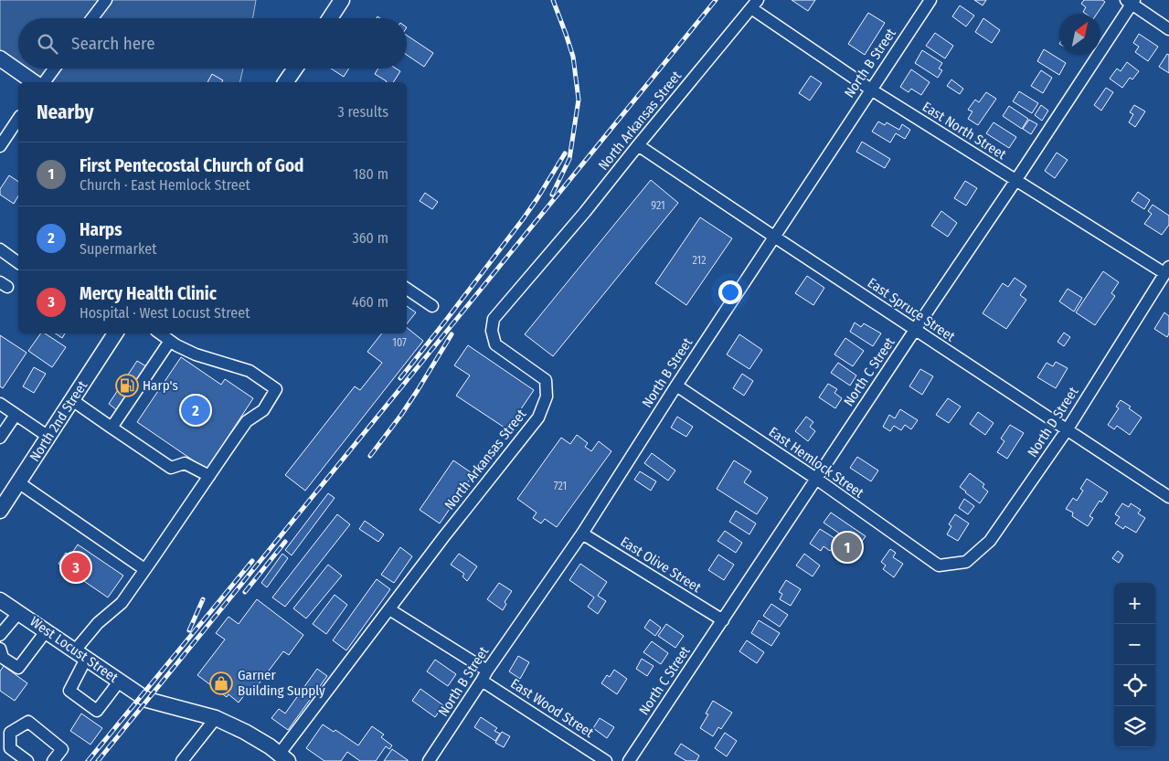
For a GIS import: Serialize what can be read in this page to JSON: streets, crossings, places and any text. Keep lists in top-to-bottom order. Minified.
{"streets":{"main road":["North 2nd Street","West Locust Street"],"street":["North B Street","North Arkansas Street","East North Street","East Spruce Street","North C Street","North D Street","East Hemlock Street","East Olive Street","East Wood Street"]},"crossings":[["North B Street","East North Street"],["North B Street","East Spruce Street"],["North B Street","East Hemlock Street"],["North B Street","East Olive Street"],["North B Street","East Wood Street"],["North Arkansas Street","East North Street"],["North Arkansas Street","East Spruce Street"],["North Arkansas Street","West Locust Street"],["North Arkansas Street","East Wood Street"],["East North Street","North C Street"],["East North Street","North D Street"],["East Spruce Street","North C Street"],["East Spruce Street","North D Street"],["North C Street","East Hemlock Street"],["North C Street","East Olive Street"],["North D Street","East Hemlock Street"]],"places":{"fuel station":["Harp's"],"shop":["Garner Building Supply"]},"house_numbers":["921","212","107","721"],"north":"top right","page":{"search":"Search here","heading":["Nearby","3 results"],"list":[{"mark":"1","name":"First Pentecostal Church of God","note":"Church · East Hemlock Street","value":"180 m"},{"mark":"2","name":"Harps","note":"Supermarket","value":"360 m"},{"mark":"3","name":"Mercy Health Clinic","note":"Hospital · West Locust Street","value":"460 m"}],"pins":["2","1","3"],"map_buttons":["+","−"]}}
